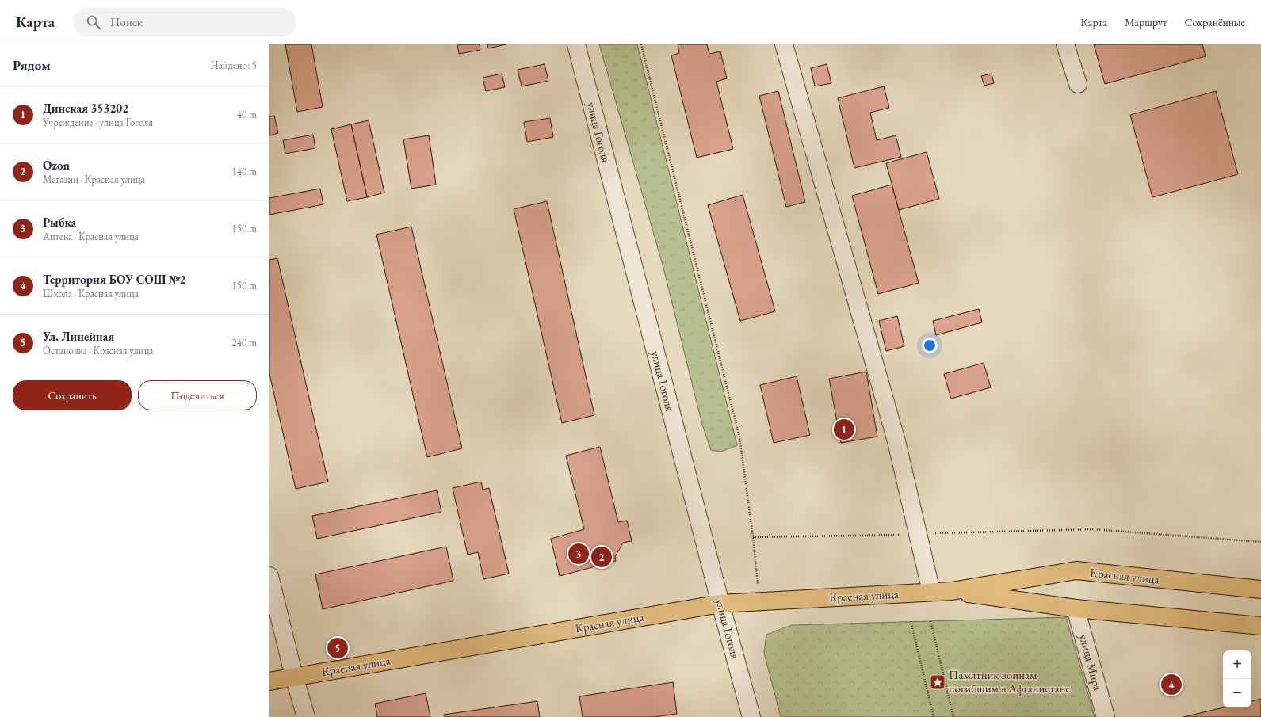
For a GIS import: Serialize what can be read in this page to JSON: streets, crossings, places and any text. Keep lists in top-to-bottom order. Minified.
{"streets":{"main road":["Красная улица"],"street":["улица Гоголя","улица Мира"]},"crossings":[["улица Гоголя","Красная улица"],["Красная улица","улица Мира"]],"places":{"place":["Памятник воинам погибшим в Афганистане"]},"page":{"header":"Карта","search":"Поиск","nav":["Карта","Маршрут","Сохранённые"],"heading":["Рядом","Найдено: 5"],"list":[{"mark":"1","name":"Динская 353202","note":"Учреждение · улица Гоголя","value":"40 m"},{"mark":"2","name":"Ozon","note":"Магазин · Красная улица","value":"140 m"},{"mark":"3","name":"Рыбка","note":"Аптека · Красная улица","value":"150 m"},{"mark":"4","name":"Территория БОУ СОШ №2","note":"Школа · Красная улица","value":"150 m"},{"mark":"5","name":"Ул. Линейная","note":"Остановка · Красная улица","value":"240 m"}],"buttons":["Сохранить","Поделиться"],"pins":["1","3","2","5","4"],"map_buttons":["+","−"]}}
